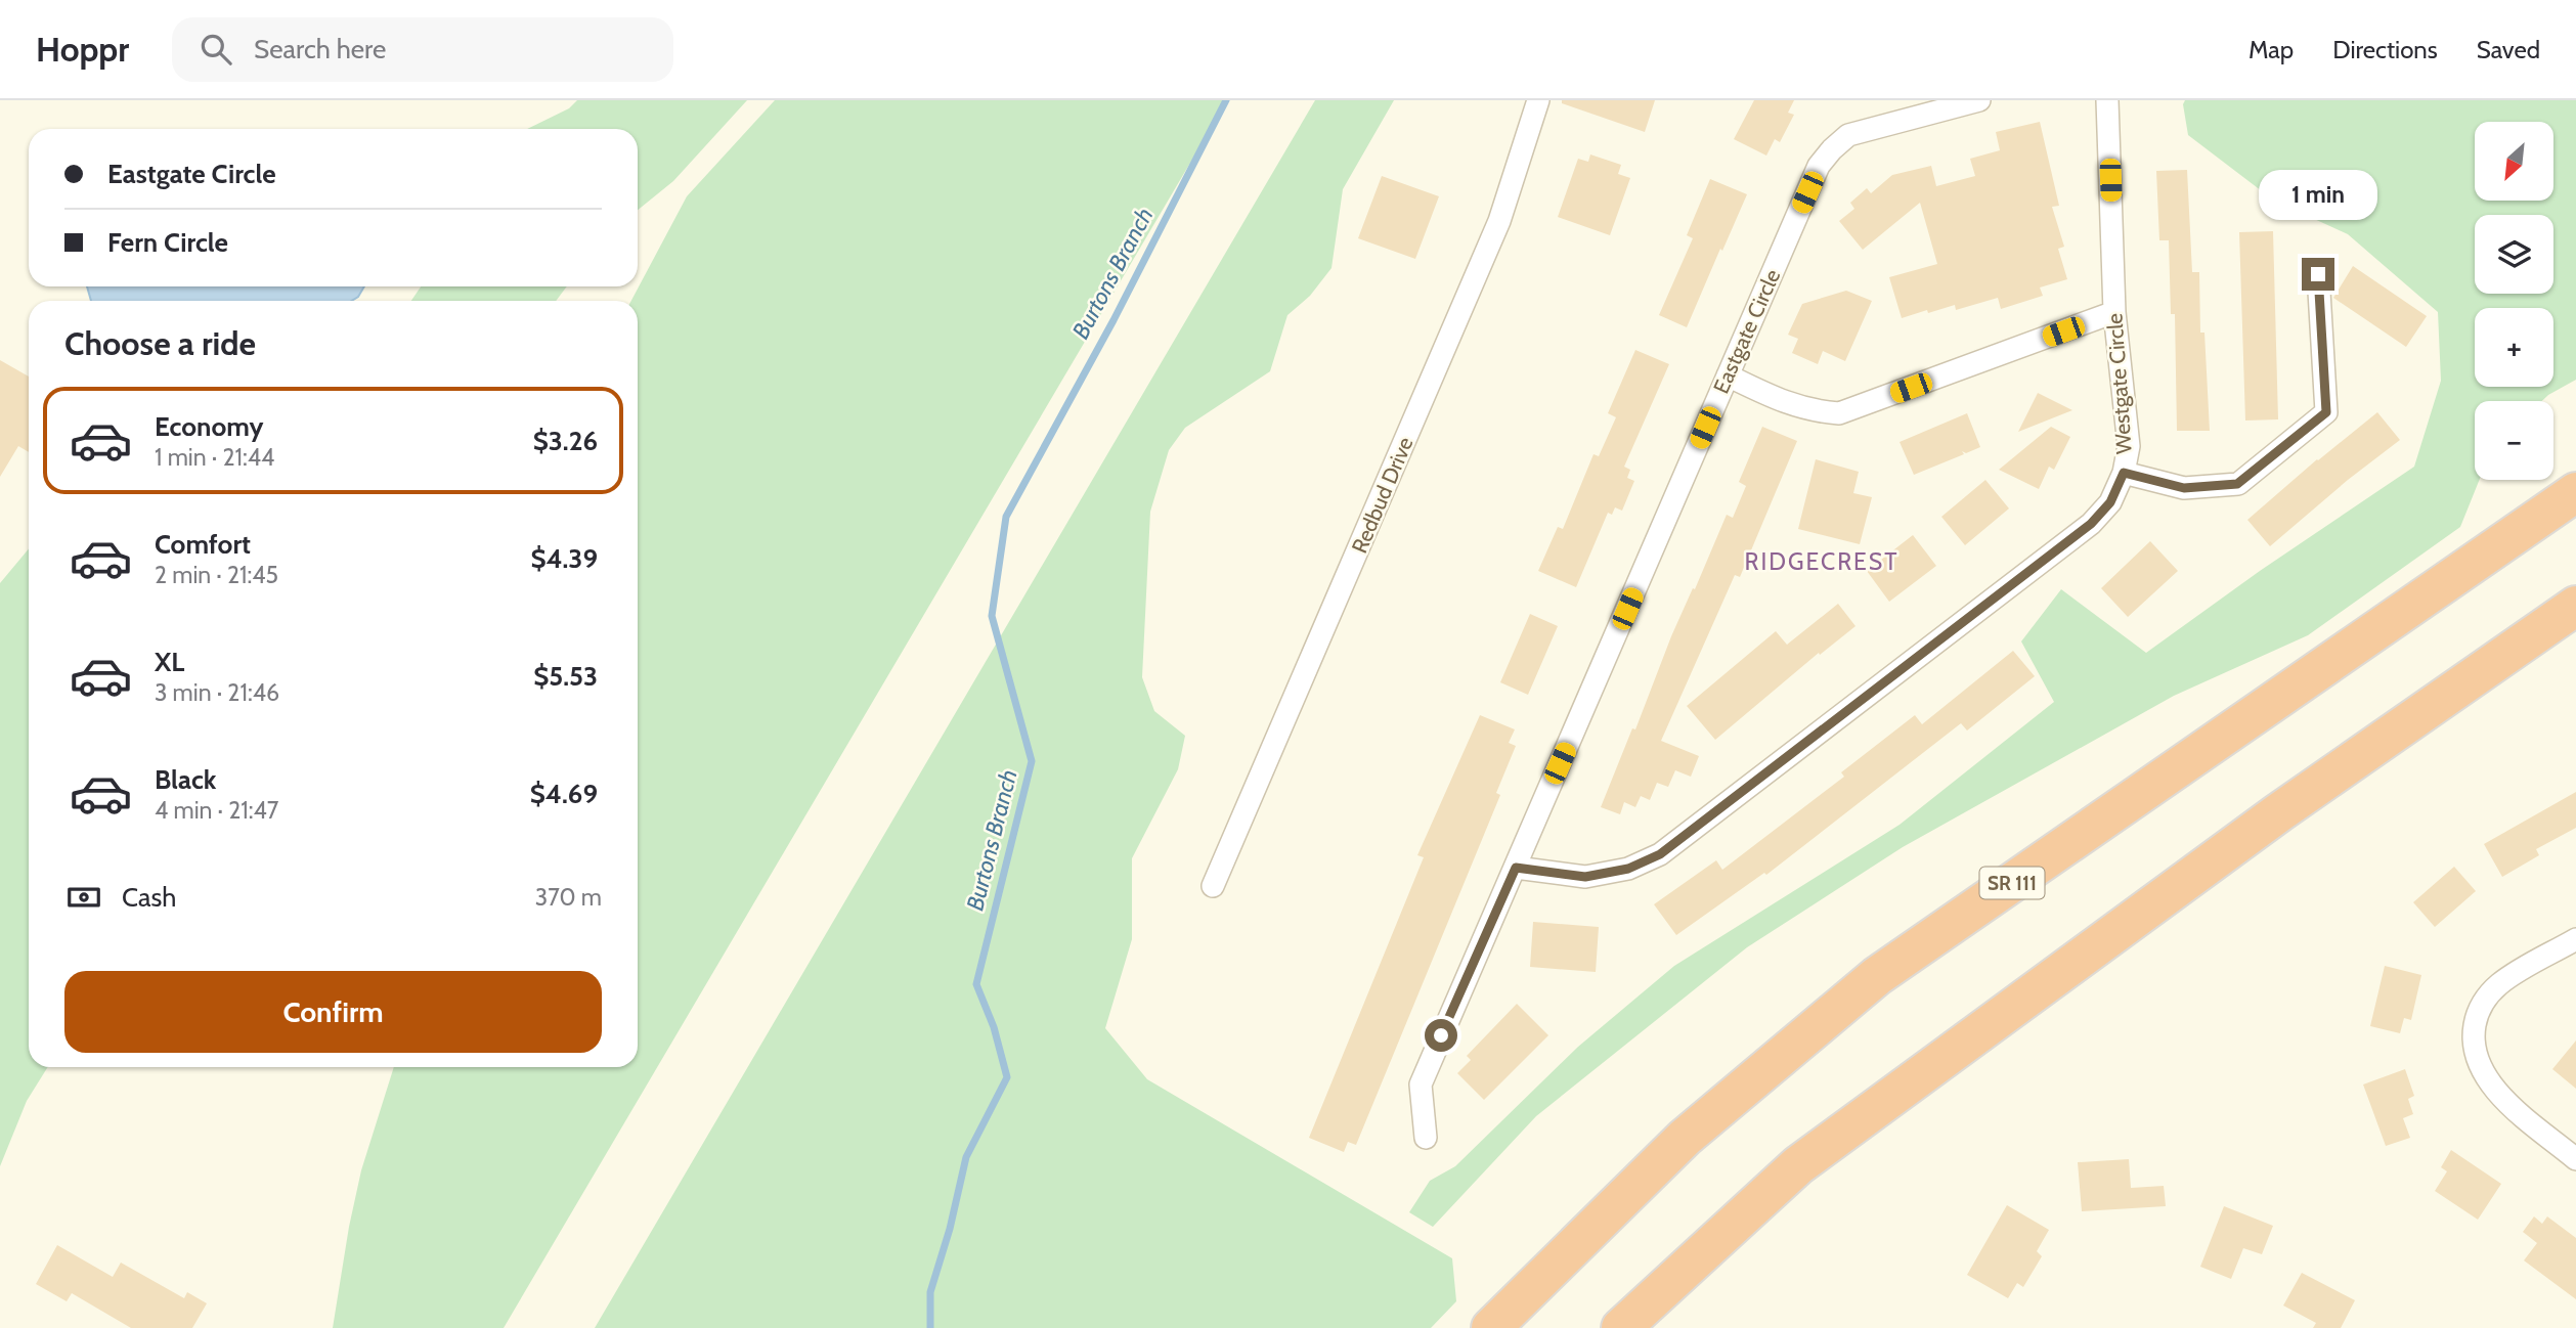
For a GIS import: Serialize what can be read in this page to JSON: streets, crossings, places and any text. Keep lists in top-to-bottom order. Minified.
{"streets":{"highway":["SR 111"],"street":["Eastgate Circle","Westgate Circle","Redbud Drive"]},"crossings":[["Eastgate Circle","Westgate Circle"]],"districts":["RIDGECREST"],"water":["Burtons Branch"],"north":"bottom left","page":{"header":"Hoppr","search":"Search here","nav":["Map","Directions","Saved"],"map_buttons":["+","−"],"banner":["Eastgate Circle","Fern Circle"],"bubble":"1 min","heading":"Choose a ride","list":[{"name":"Economy","note":"1 min · 21:44","value":"$3.26"},{"name":"Comfort","note":"2 min · 21:45","value":"$4.39"},{"name":"XL","note":"3 min · 21:46","value":"$5.53"},{"name":"Black","note":"4 min · 21:47","value":"$4.69"}],"pay":["Cash","370 m"],"buttons":"Confirm"}}
